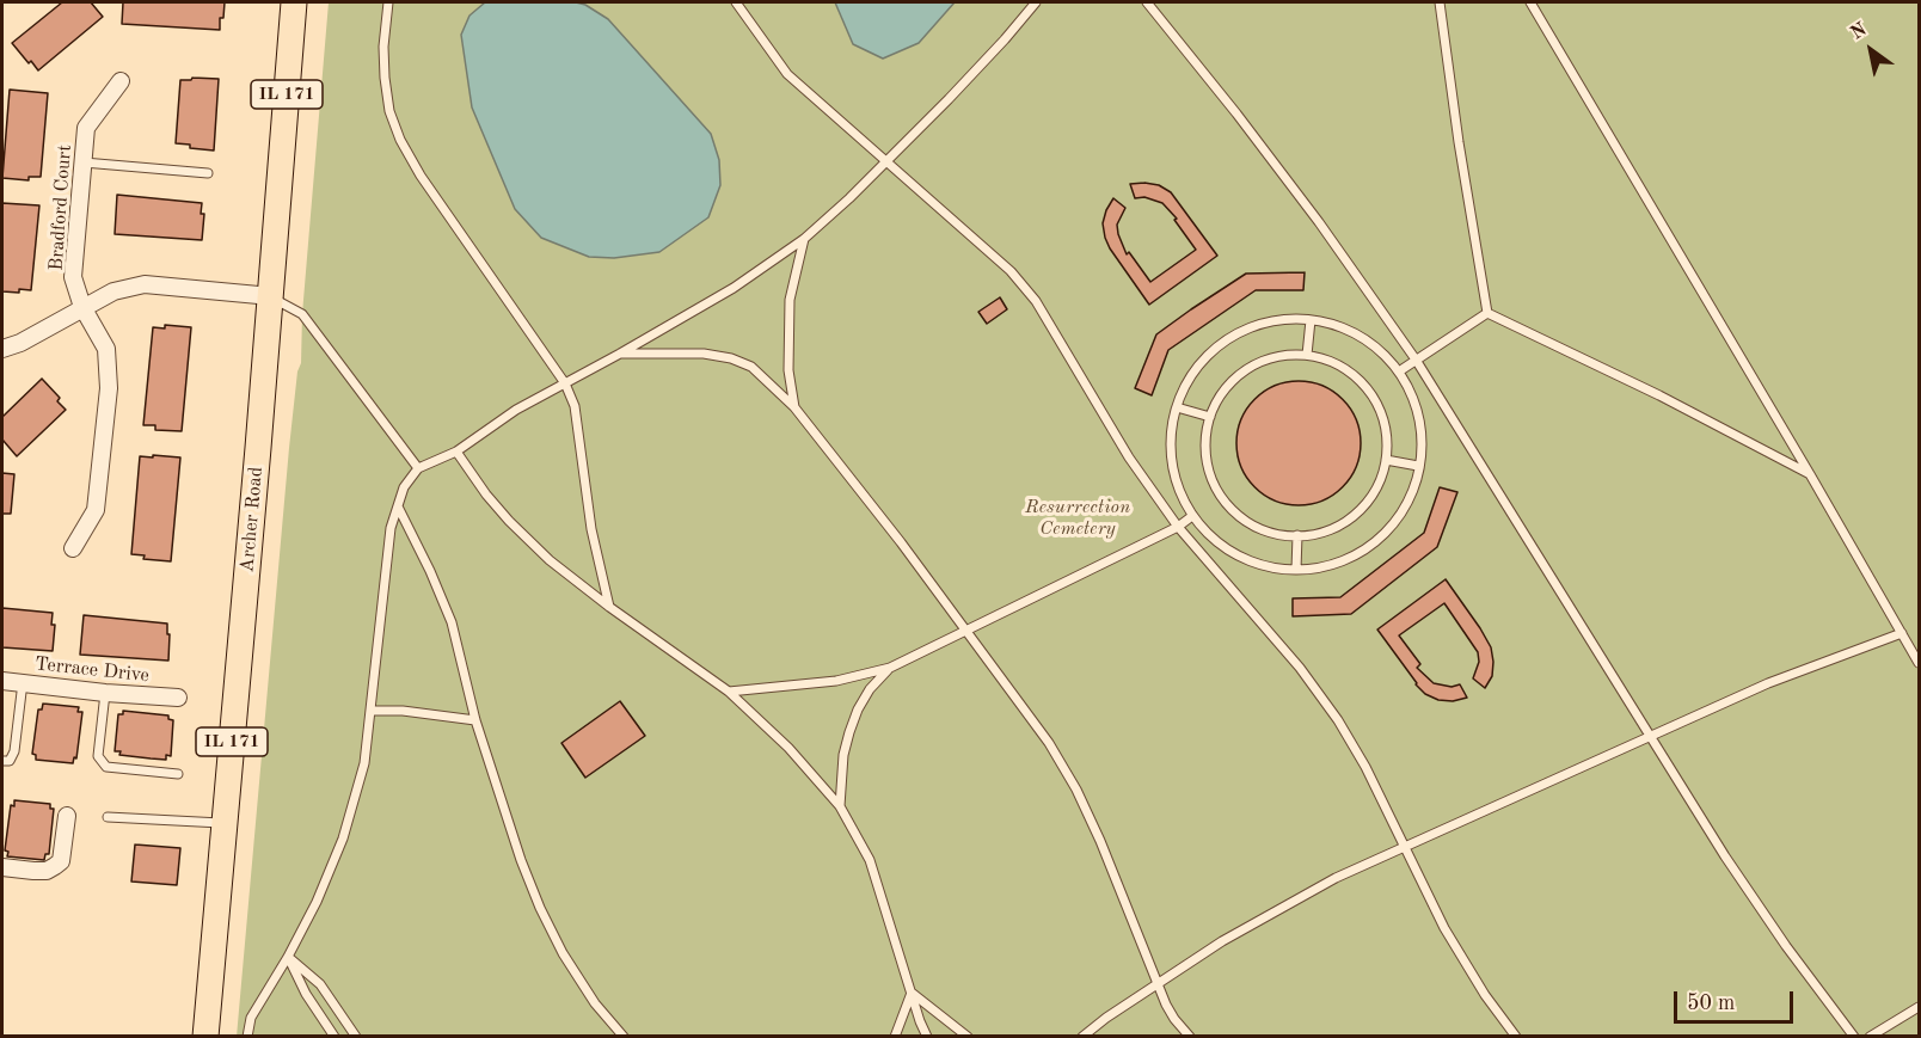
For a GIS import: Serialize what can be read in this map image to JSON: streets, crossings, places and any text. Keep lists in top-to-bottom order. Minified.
{"streets":{"main road":["IL 171","Archer Road"],"street":["Bradford Court","Terrace Drive"]},"parks":["Resurrection Cemetery"],"scale_bar":"50 m","north":"top left"}
